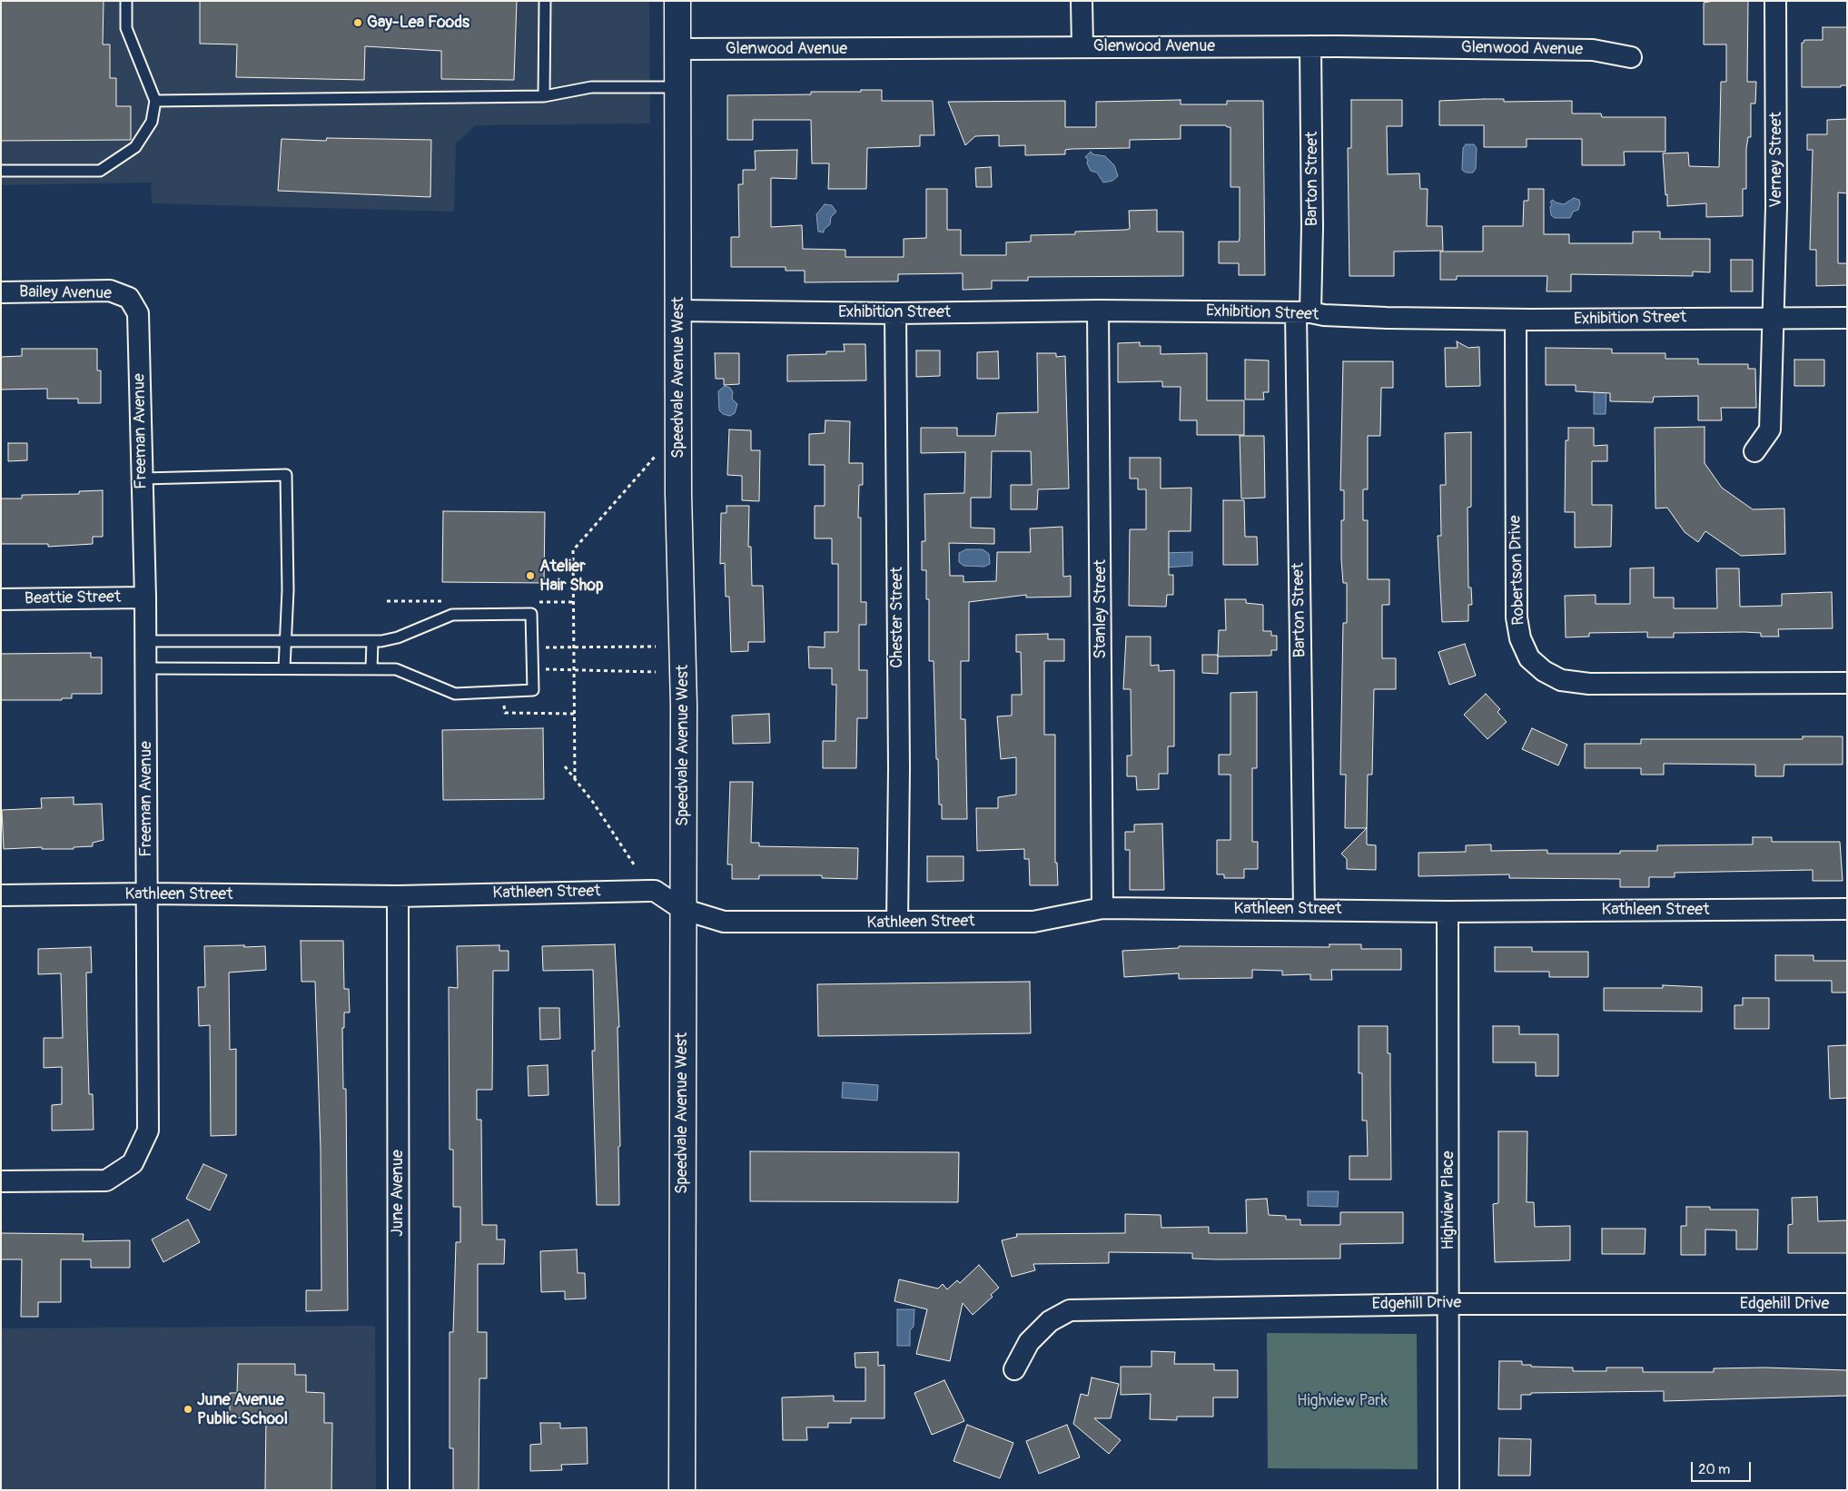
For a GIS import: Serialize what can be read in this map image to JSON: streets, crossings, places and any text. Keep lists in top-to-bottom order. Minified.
{"streets":{"main road":["Speedvale Avenue West"],"street":["Glenwood Avenue","Verney Street","Barton Street","Bailey Avenue","Exhibition Street","Freeman Avenue","Robertson Drive","Beattie Street","Stanley Street","Chester Street","Kathleen Street","June Avenue","Highview Place","Edgehill Drive"]},"crossings":[["Glenwood Avenue","Barton Street"],["Glenwood Avenue","Speedvale Avenue West"],["Verney Street","Exhibition Street"],["Barton Street","Exhibition Street"],["Barton Street","Kathleen Street"],["Bailey Avenue","Freeman Avenue"],["Exhibition Street","Speedvale Avenue West"],["Exhibition Street","Robertson Drive"],["Exhibition Street","Stanley Street"],["Exhibition Street","Chester Street"],["Speedvale Avenue West","Kathleen Street"],["Freeman Avenue","Beattie Street"],["Freeman Avenue","Kathleen Street"],["Stanley Street","Kathleen Street"],["Chester Street","Kathleen Street"],["Kathleen Street","June Avenue"],["Kathleen Street","Highview Place"],["Highview Place","Edgehill Drive"]],"parks":["Highview Park"],"places":["Gay-Lea Foods","Atelier Hair Shop","June Avenue Public School"],"scale_bar":"20 m"}
